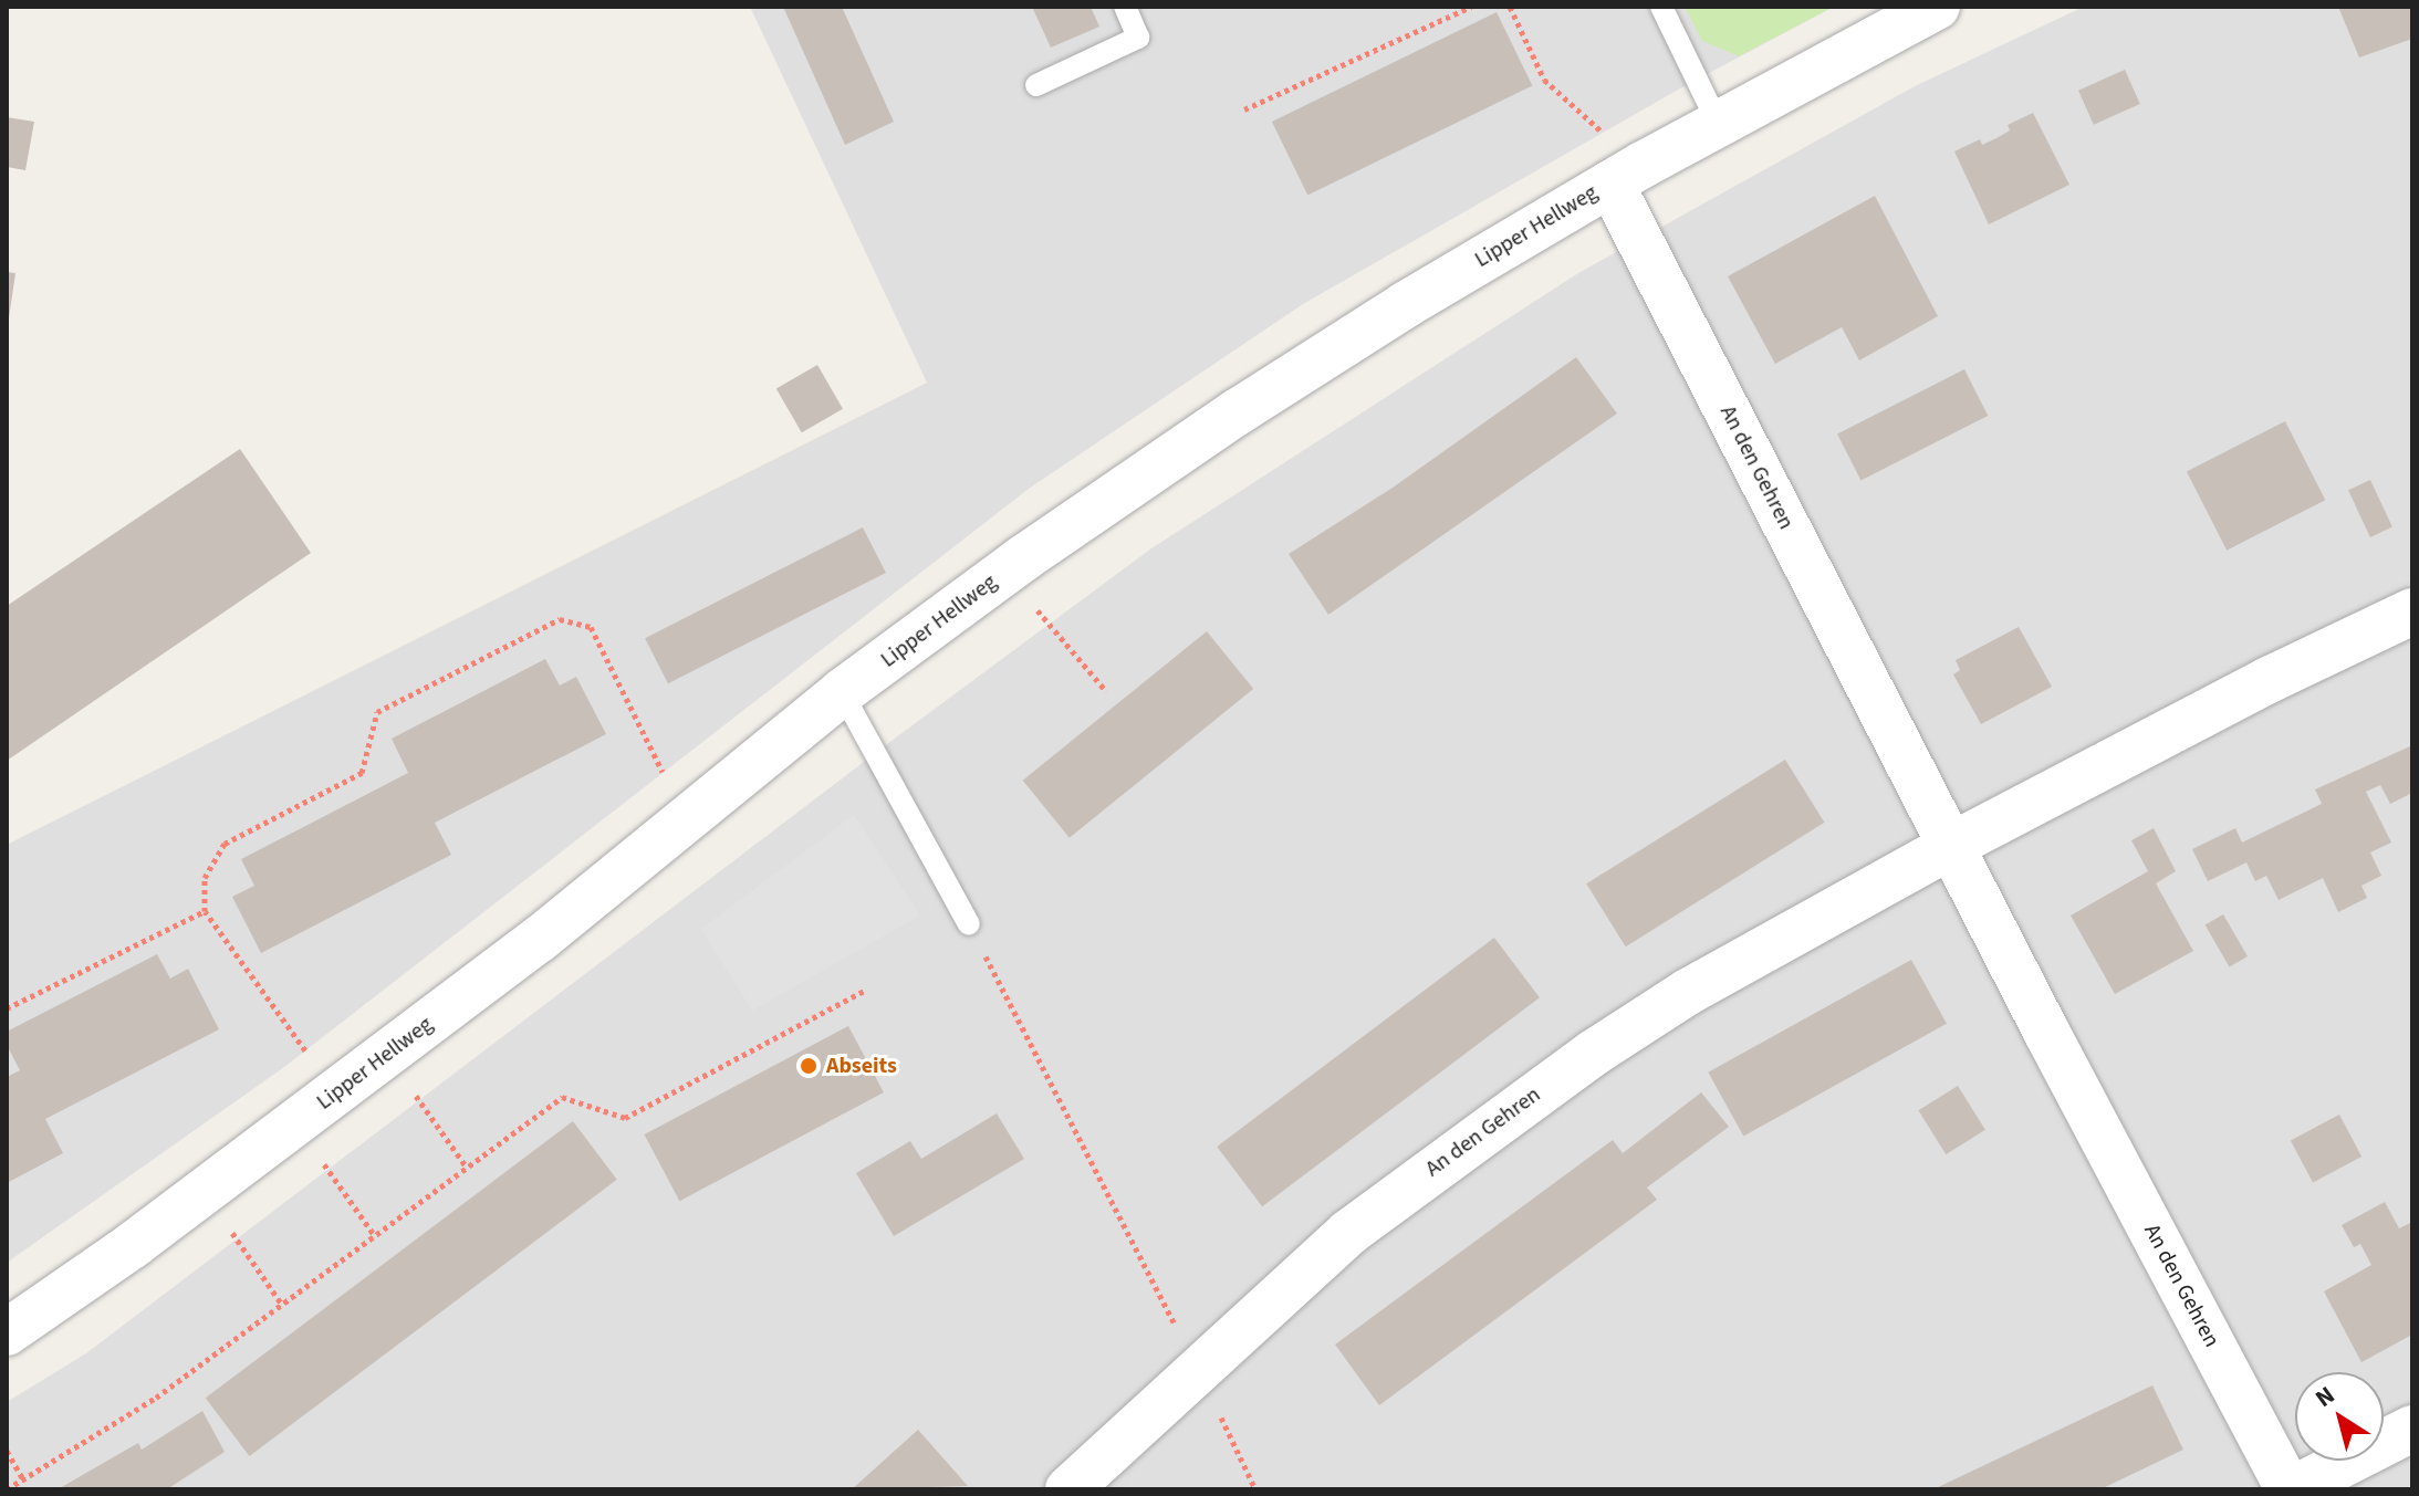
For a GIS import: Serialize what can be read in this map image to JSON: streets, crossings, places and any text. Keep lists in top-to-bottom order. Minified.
{"streets":{"street":["Lipper Hellweg","An den Gehren"]},"crossings":[["Lipper Hellweg","An den Gehren"]],"places":["Abseits"],"north":"top left"}
